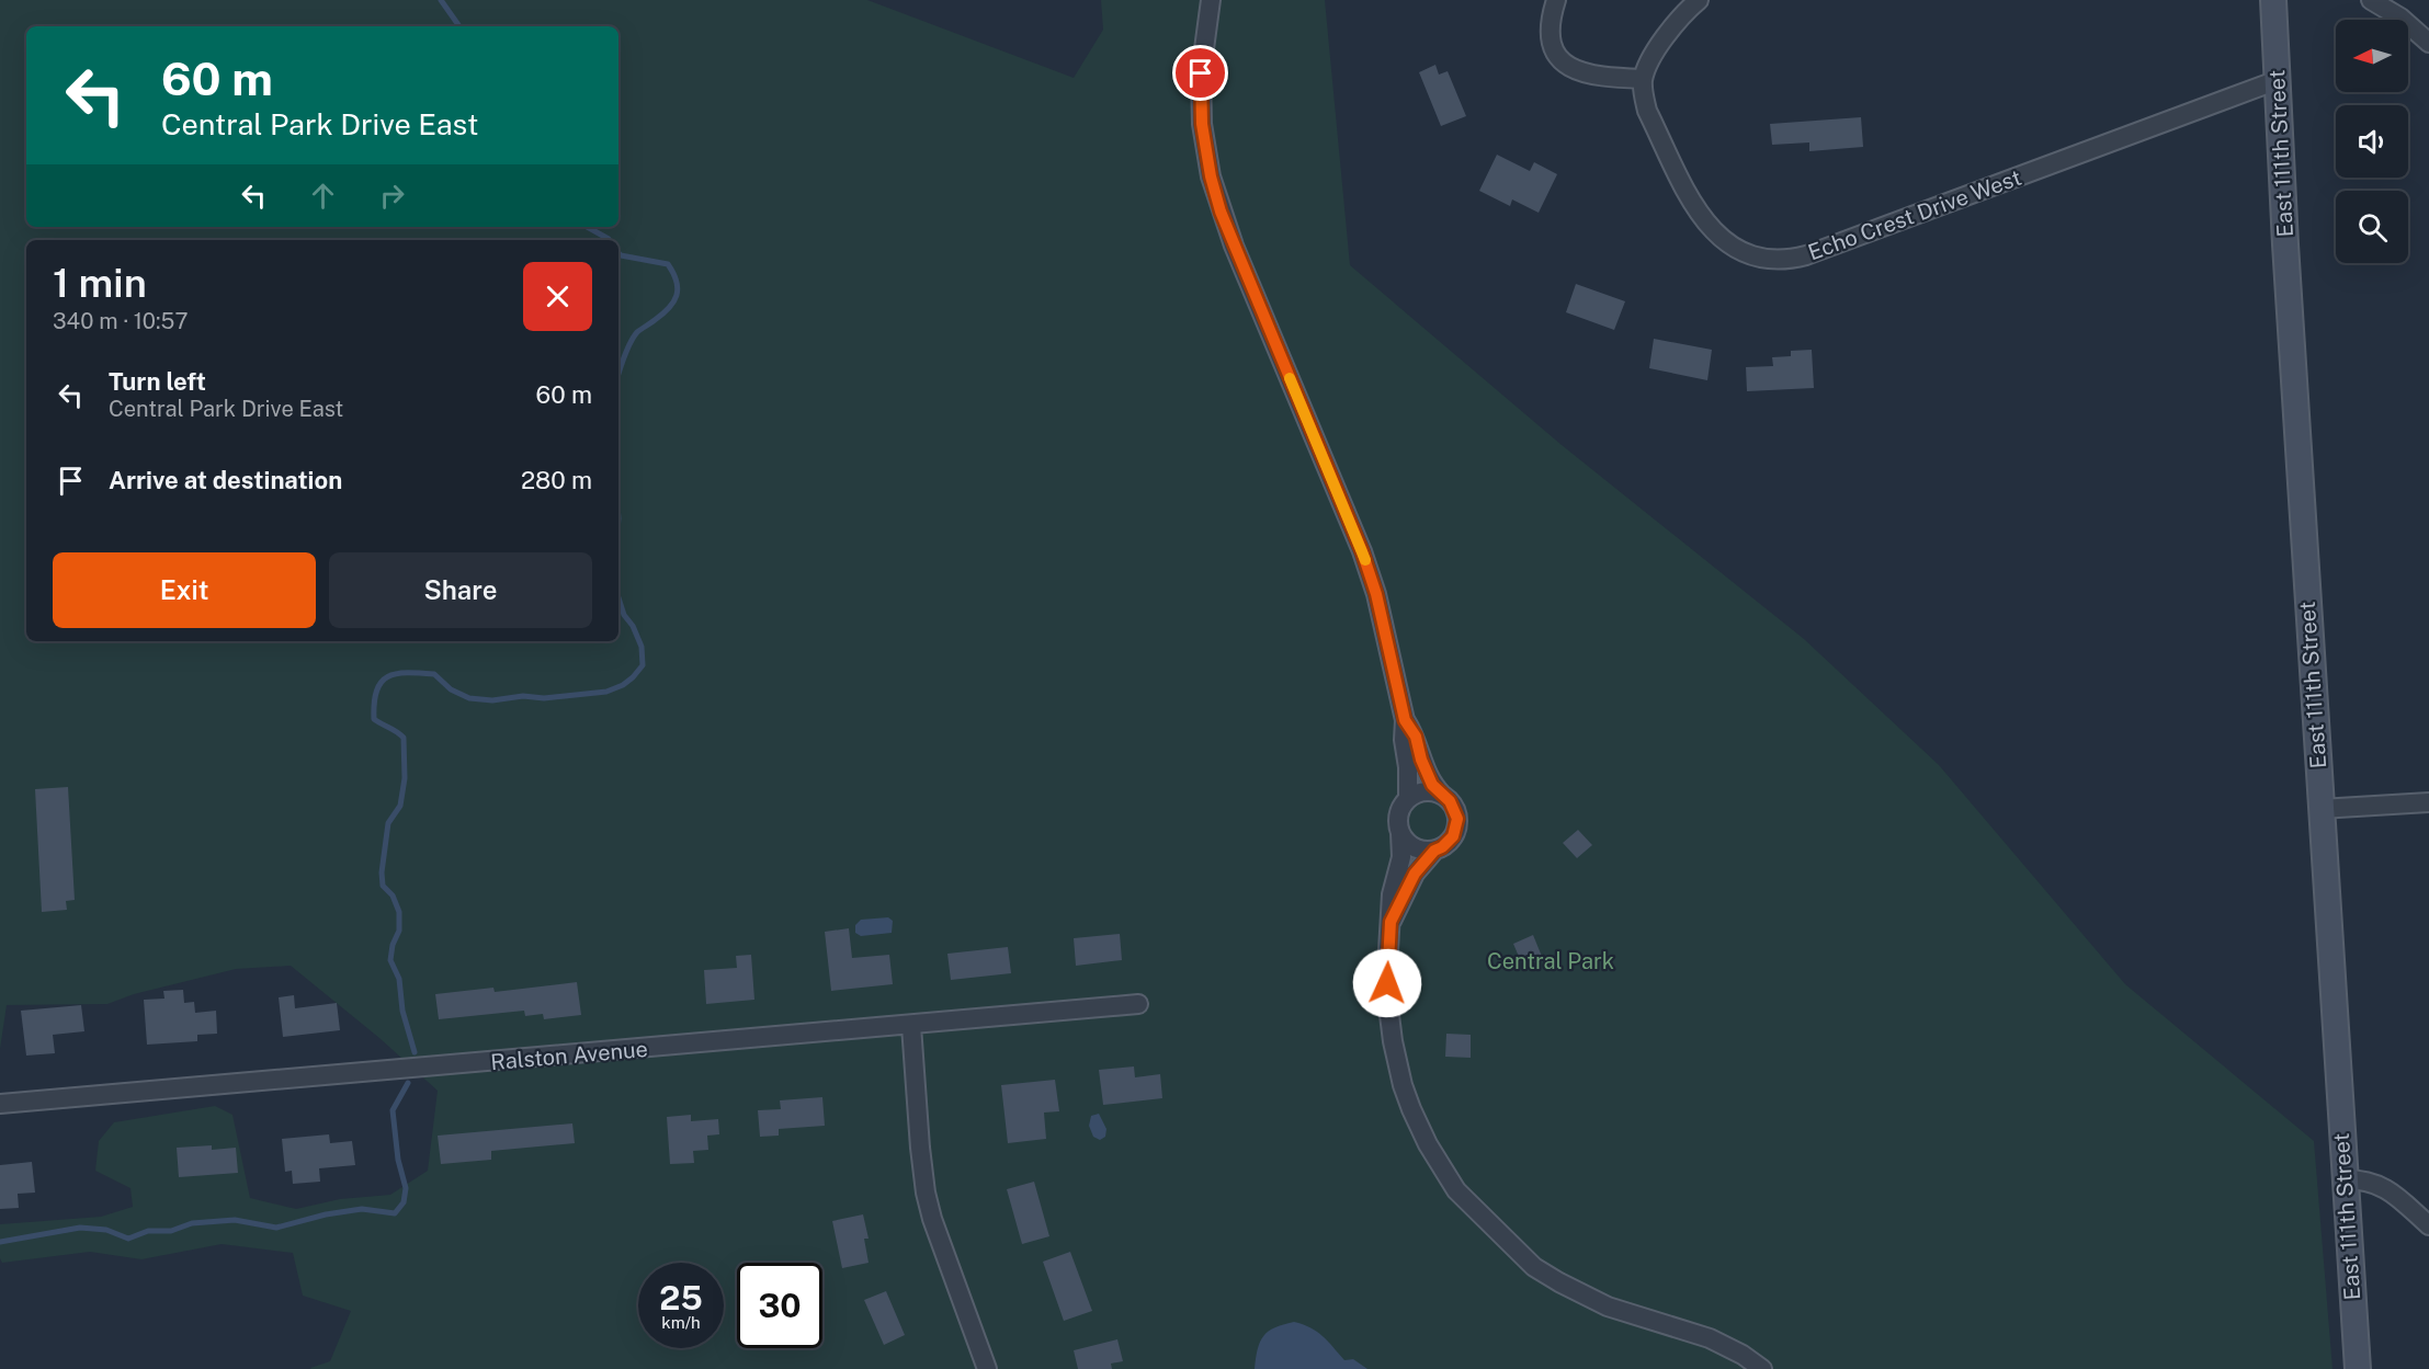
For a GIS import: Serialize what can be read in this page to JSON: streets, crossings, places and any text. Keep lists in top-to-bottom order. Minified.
{"streets":{"main road":["East 111th Street"],"street":["Echo Crest Drive West","Ralston Avenue"]},"crossings":[["East 111th Street","Echo Crest Drive West"]],"parks":["Central Park"],"north":"left","page":{"turn":["60 m","Central Park Drive East"],"heading":["1 min","340 m · 10:57"],"list":[{"name":"Turn left","note":"Central Park Drive East","value":"60 m"},{"name":"Arrive at destination","value":"280 m"}],"buttons":["Exit","Share"],"speed":"25 km/h","limit":"30"}}
